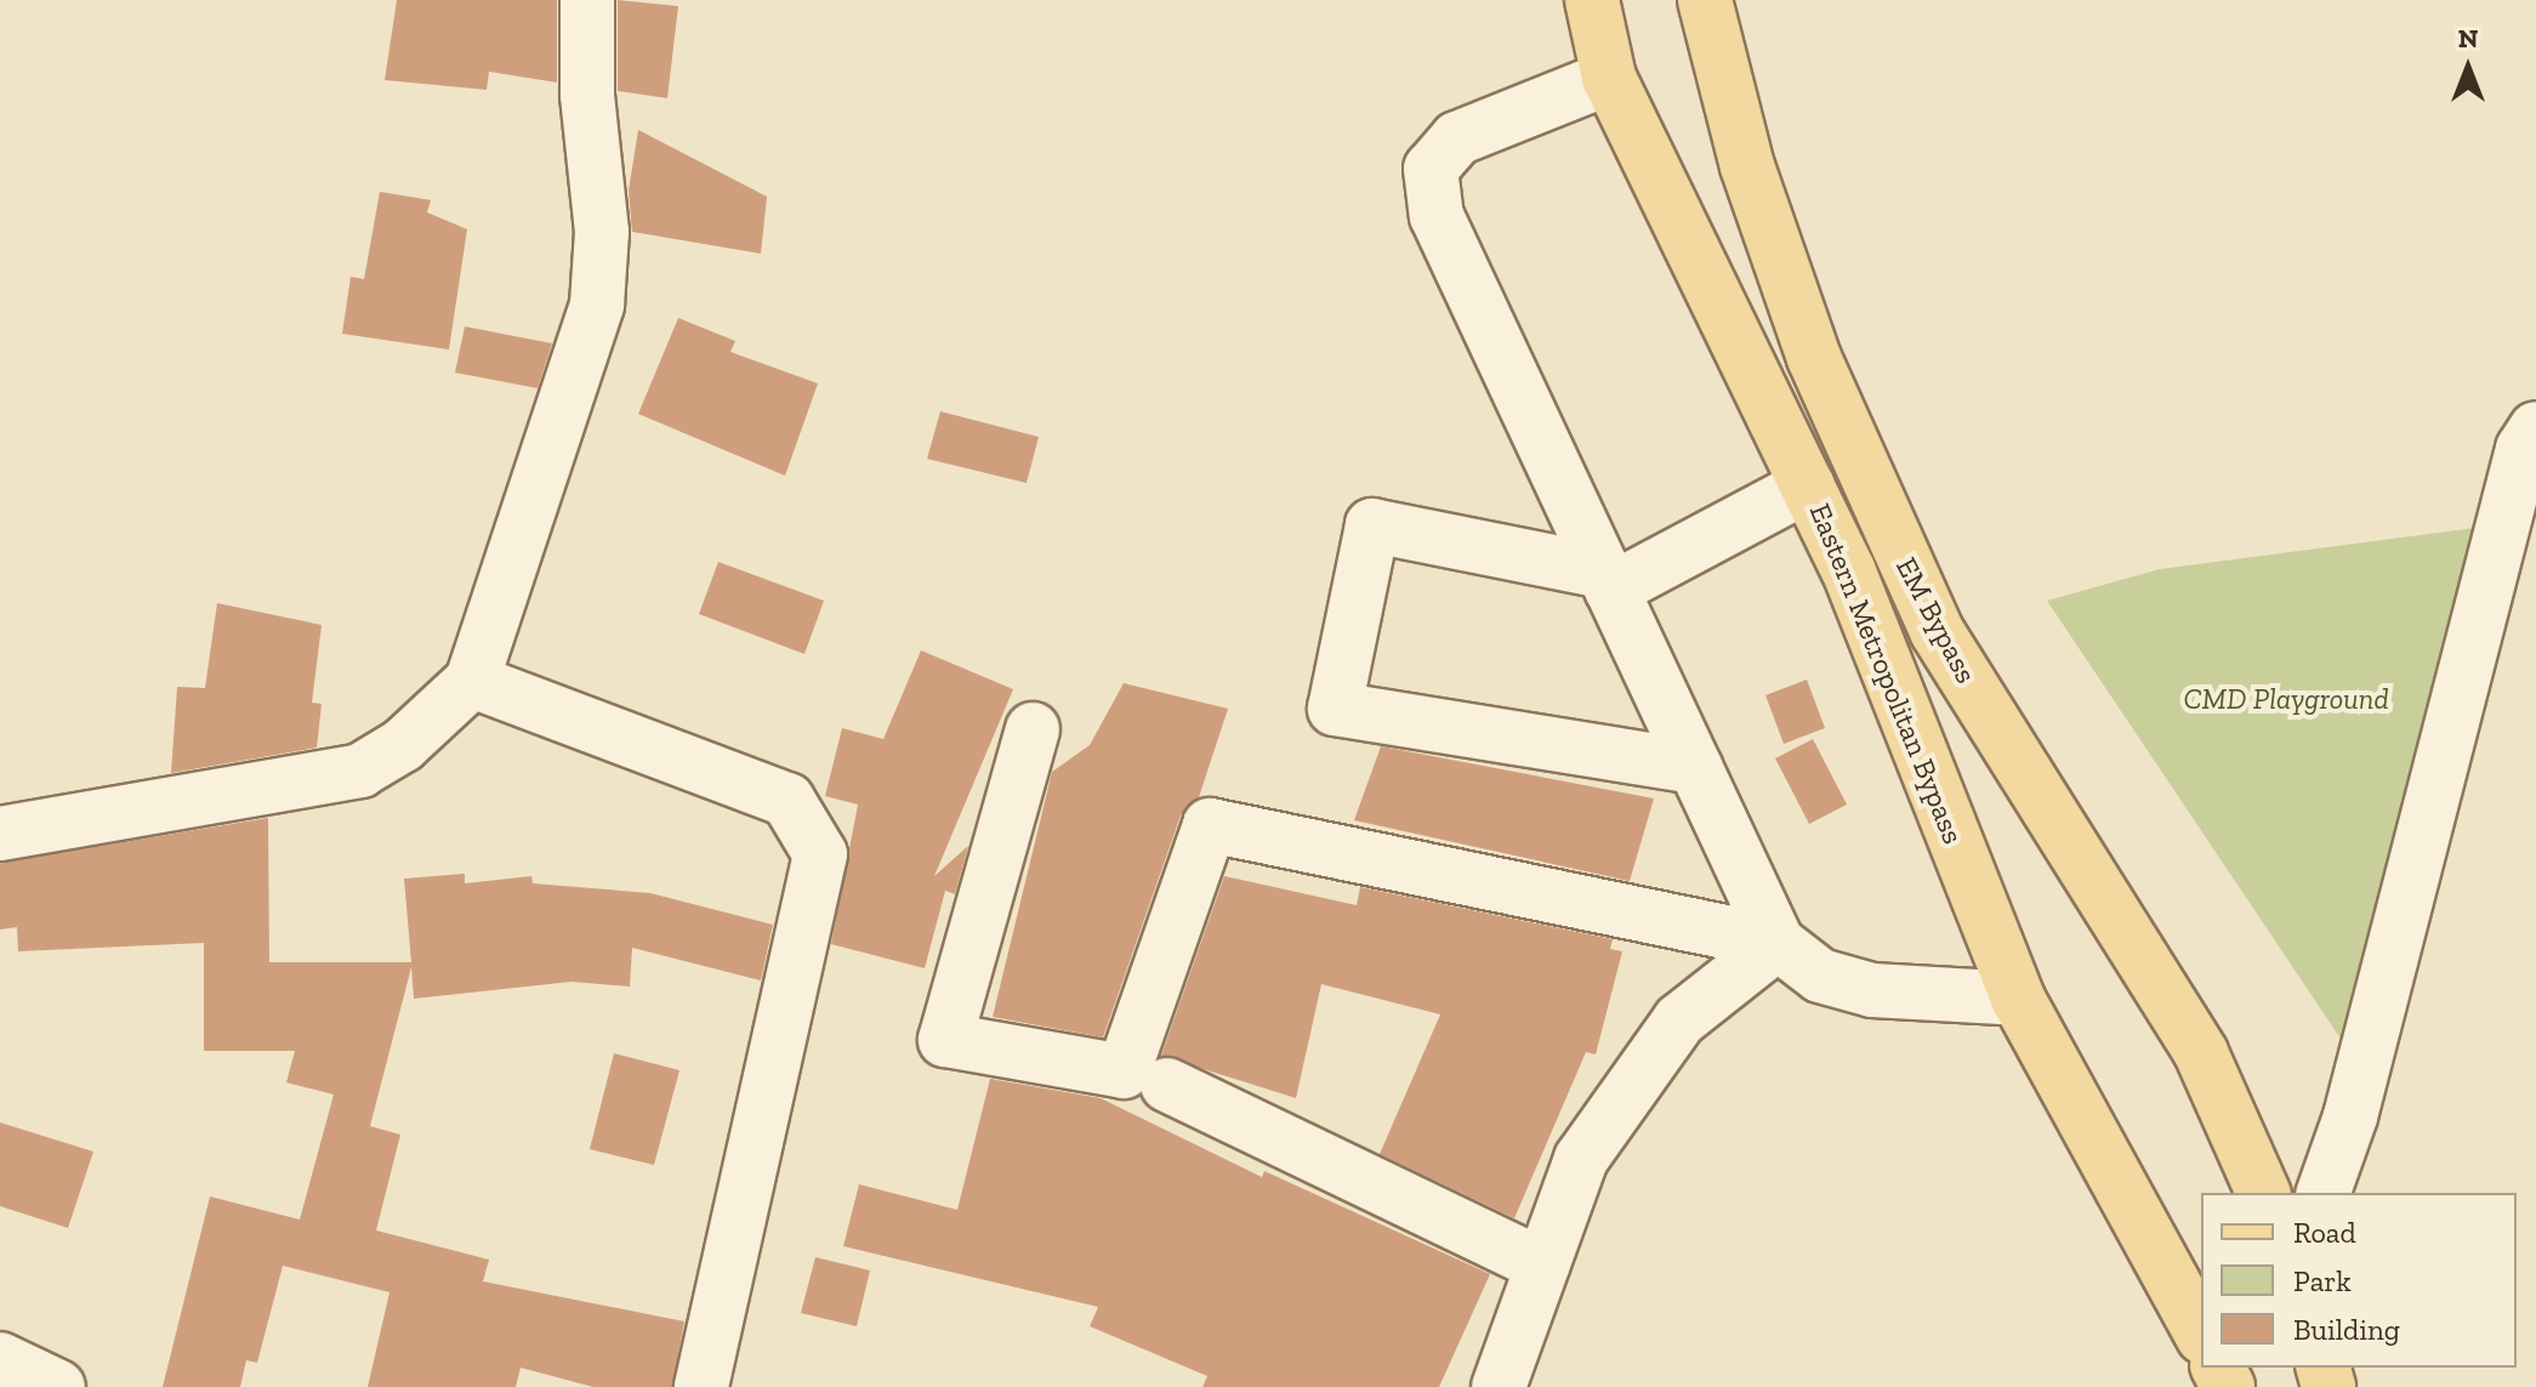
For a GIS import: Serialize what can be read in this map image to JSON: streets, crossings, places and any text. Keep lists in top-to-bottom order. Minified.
{"streets":{"main road":["EM Bypass","Eastern Metropolitan Bypass"]},"parks":["CMD Playground"],"legend":["Road","Park","Building"],"north":"top"}
